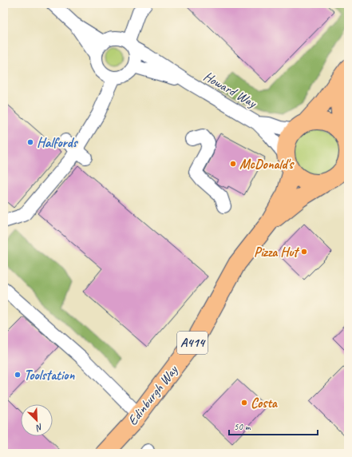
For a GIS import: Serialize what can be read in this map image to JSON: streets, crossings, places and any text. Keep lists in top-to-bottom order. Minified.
{"streets":{"highway":["A414","Edinburgh Way"],"street":["Howard Way"]},"places":["Halfords","McDonald's","Pizza Hut","Toolstation","Costa"],"scale_bar":"50 m","north":"bottom right"}
